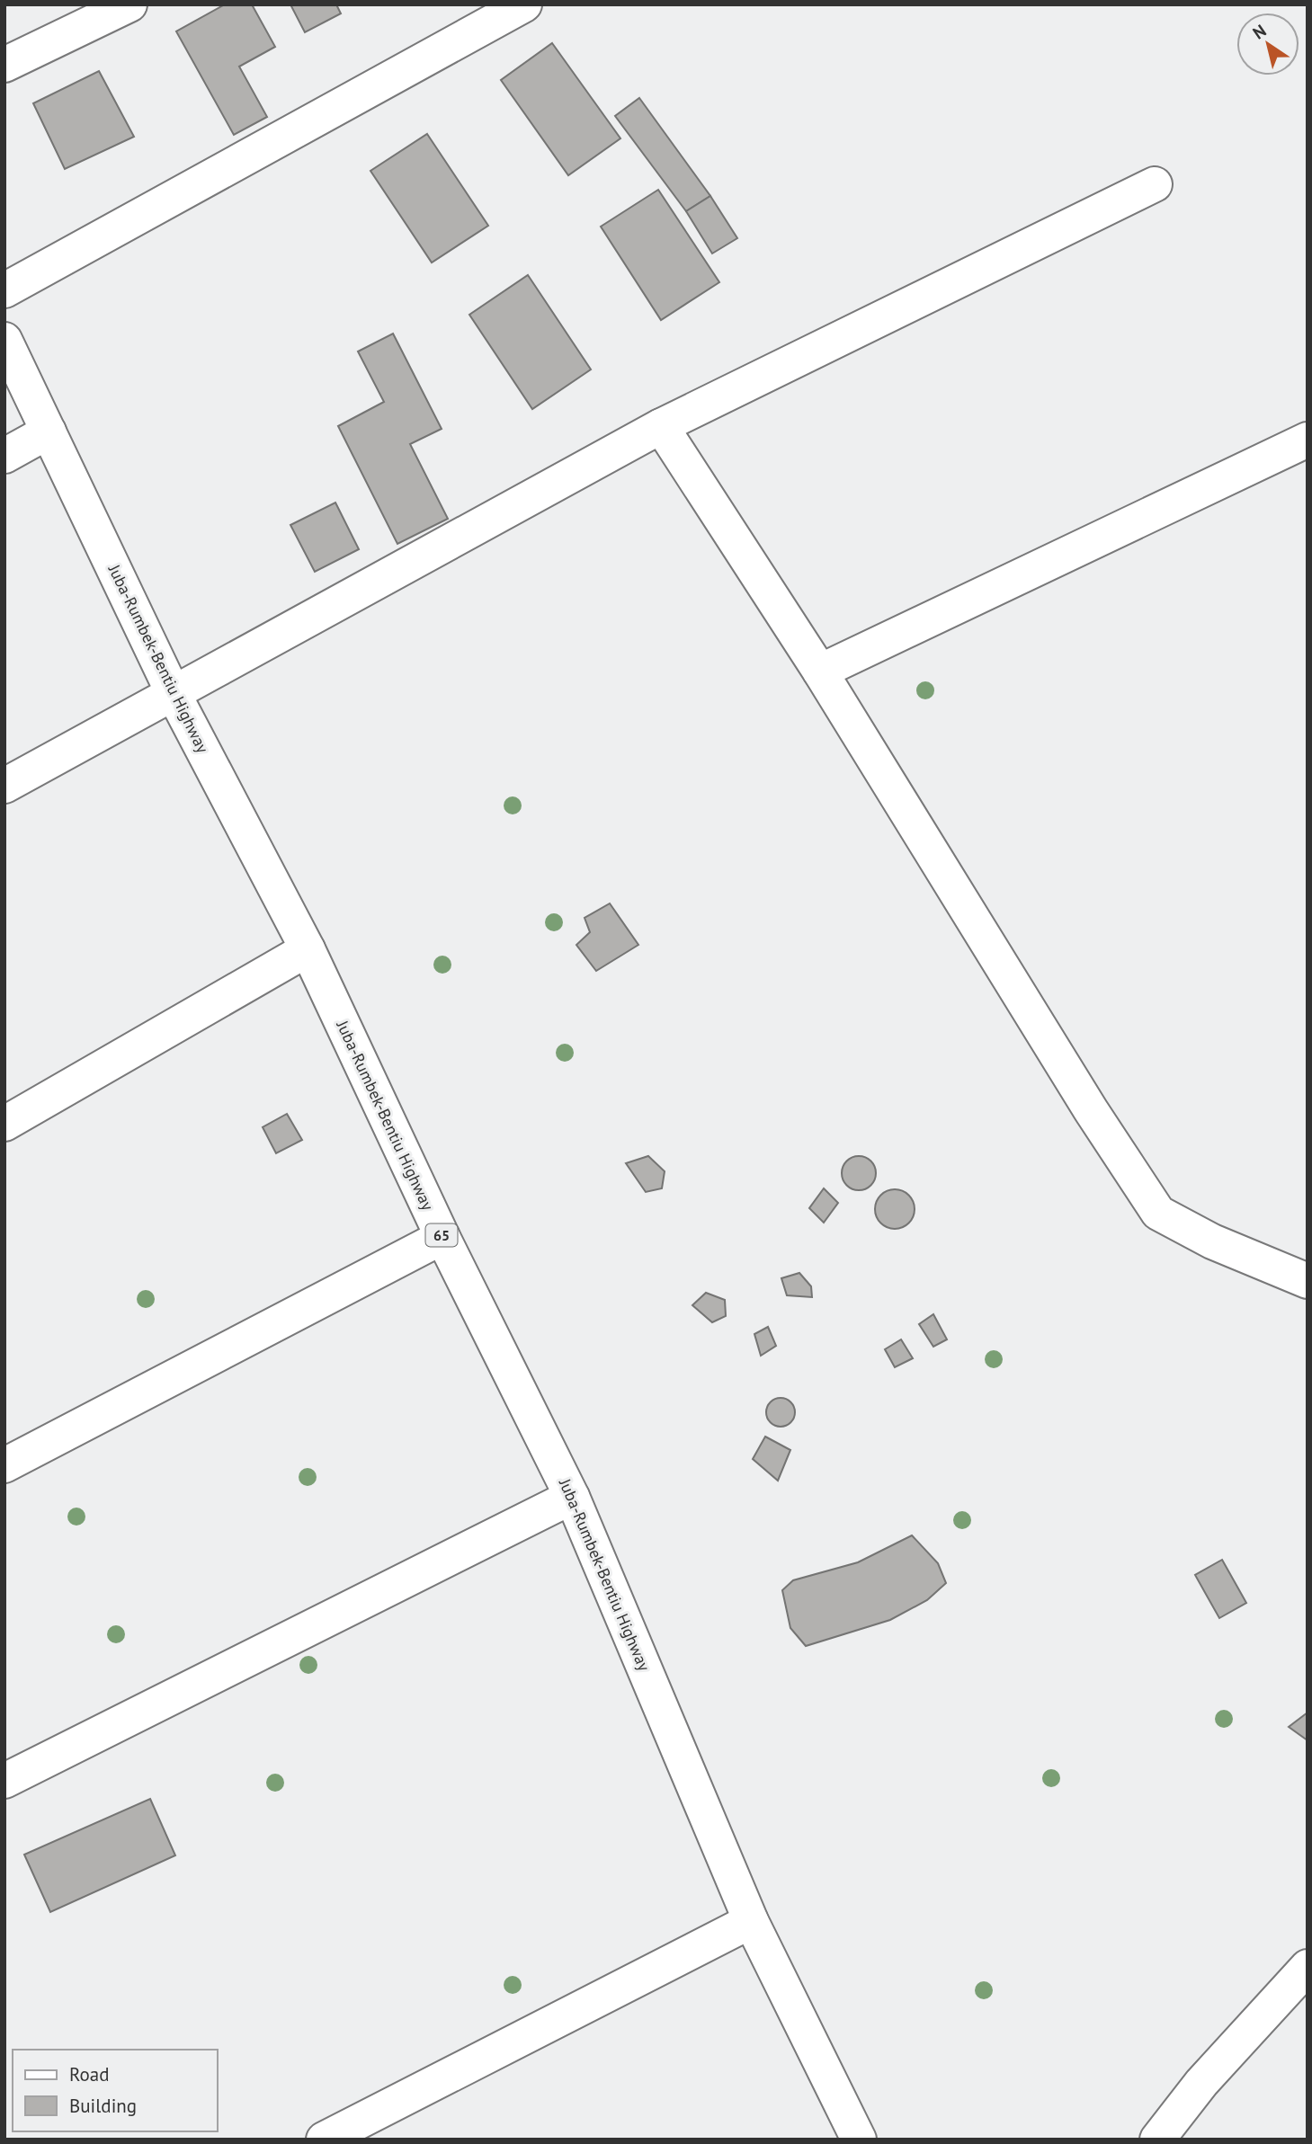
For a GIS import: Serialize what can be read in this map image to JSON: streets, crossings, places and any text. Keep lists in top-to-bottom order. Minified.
{"streets":{"street":["Juba-Rumbek-Bentiu Highway","65"]},"legend":["Road","Building"],"north":"top left"}
